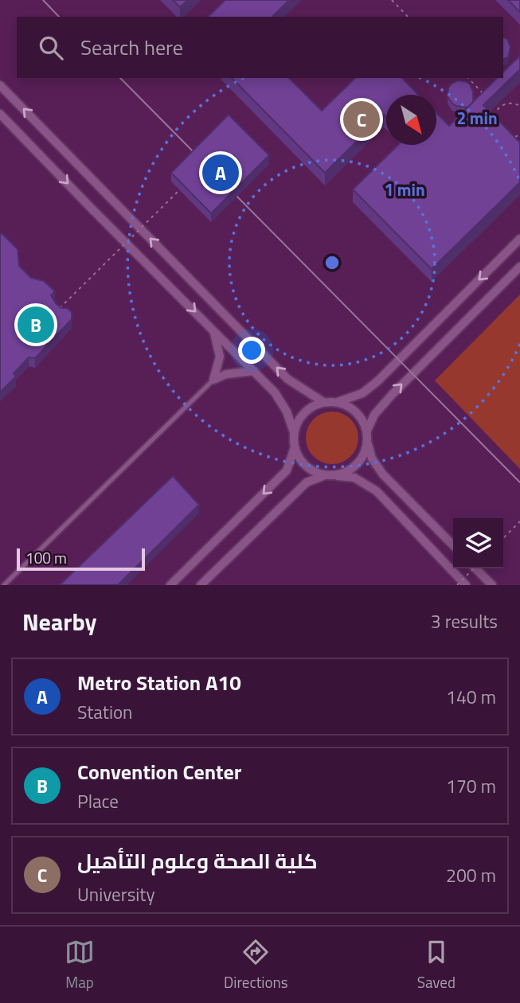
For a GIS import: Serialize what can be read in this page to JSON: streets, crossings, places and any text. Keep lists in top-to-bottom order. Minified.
{"scale_bar":"100 m","north":"bottom right","page":{"search":"Search here","pins":["C","A","B"],"scale":"100 m","heading":["Nearby","3 results"],"list":[{"mark":"A","name":"Metro Station A10","note":"Station","value":"140 m"},{"mark":"B","name":"Convention Center","note":"Place","value":"170 m"},{"mark":"C","name":"كلية الصحة وعلوم التأهيل","note":"University","value":"200 m"}],"nav":["Map","Directions","Saved"]},"rings":["2 min","1 min"]}
